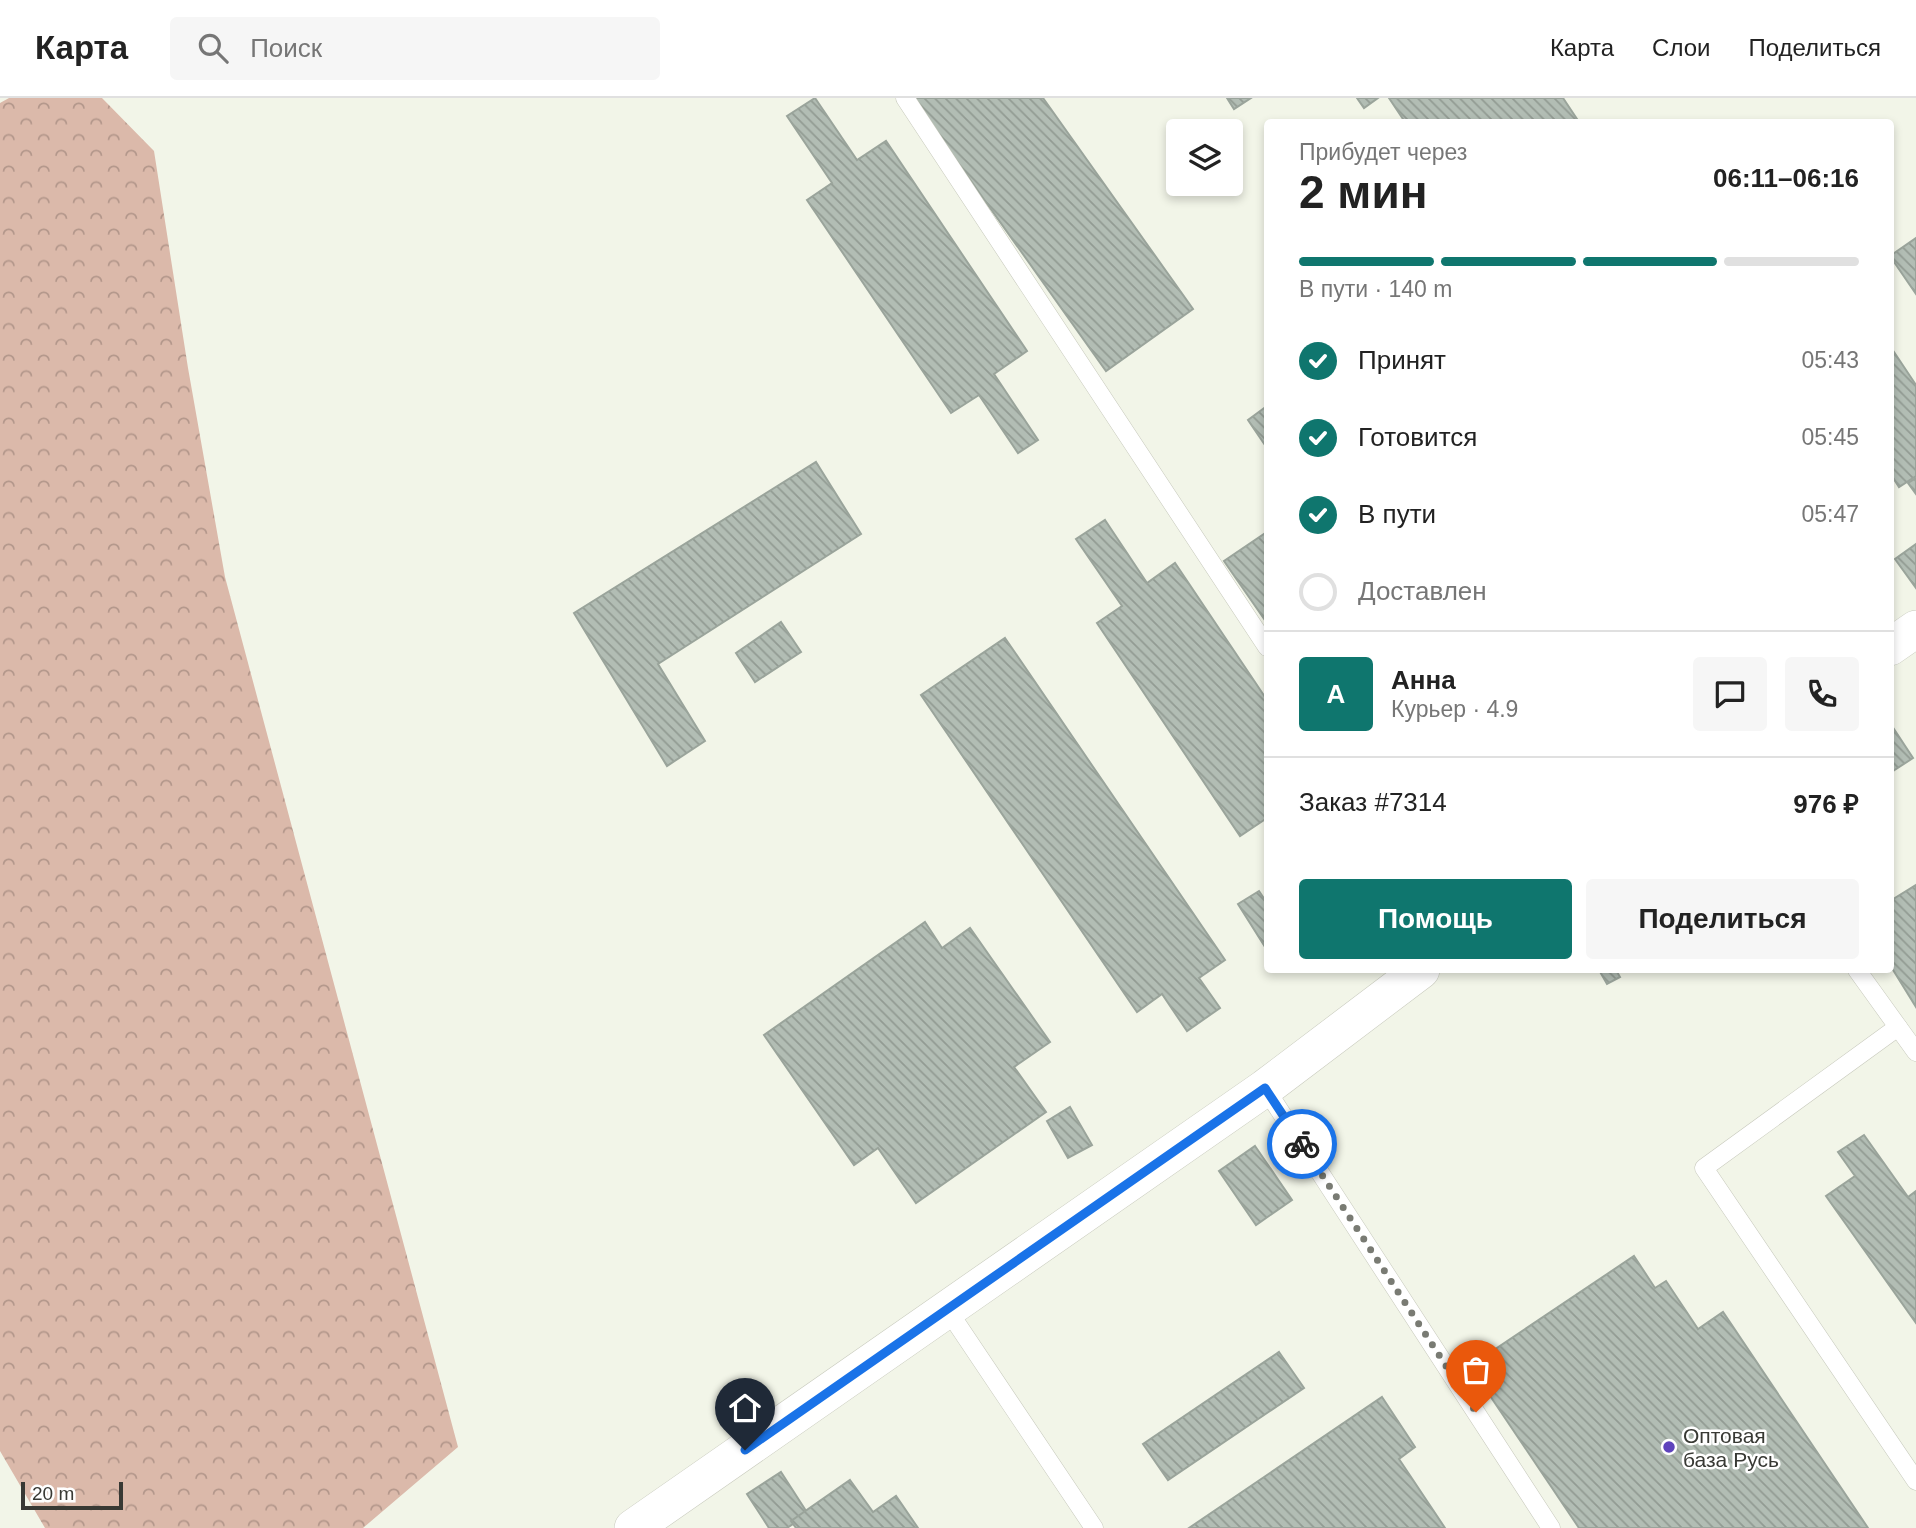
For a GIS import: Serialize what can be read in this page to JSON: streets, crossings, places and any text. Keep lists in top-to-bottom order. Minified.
{"places":["Оптовая база Русь"],"scale_bar":"20 m","page":{"header":"Карта","search":"Поиск","nav":["Карта","Слои","Поделиться"],"heading":["2 мин","Прибудет через","06:11–06:16"],"panel":["Анна","Курьер · 4.9","Заказ #7314","976 ₽"],"bar":"В пути · 140 m","list":[["Принят","05:43"],["Готовится","05:45"],["В пути","05:47"],"Доставлен"],"round":"А","buttons":["Помощь","Поделиться"],"scale":"20 m"}}
